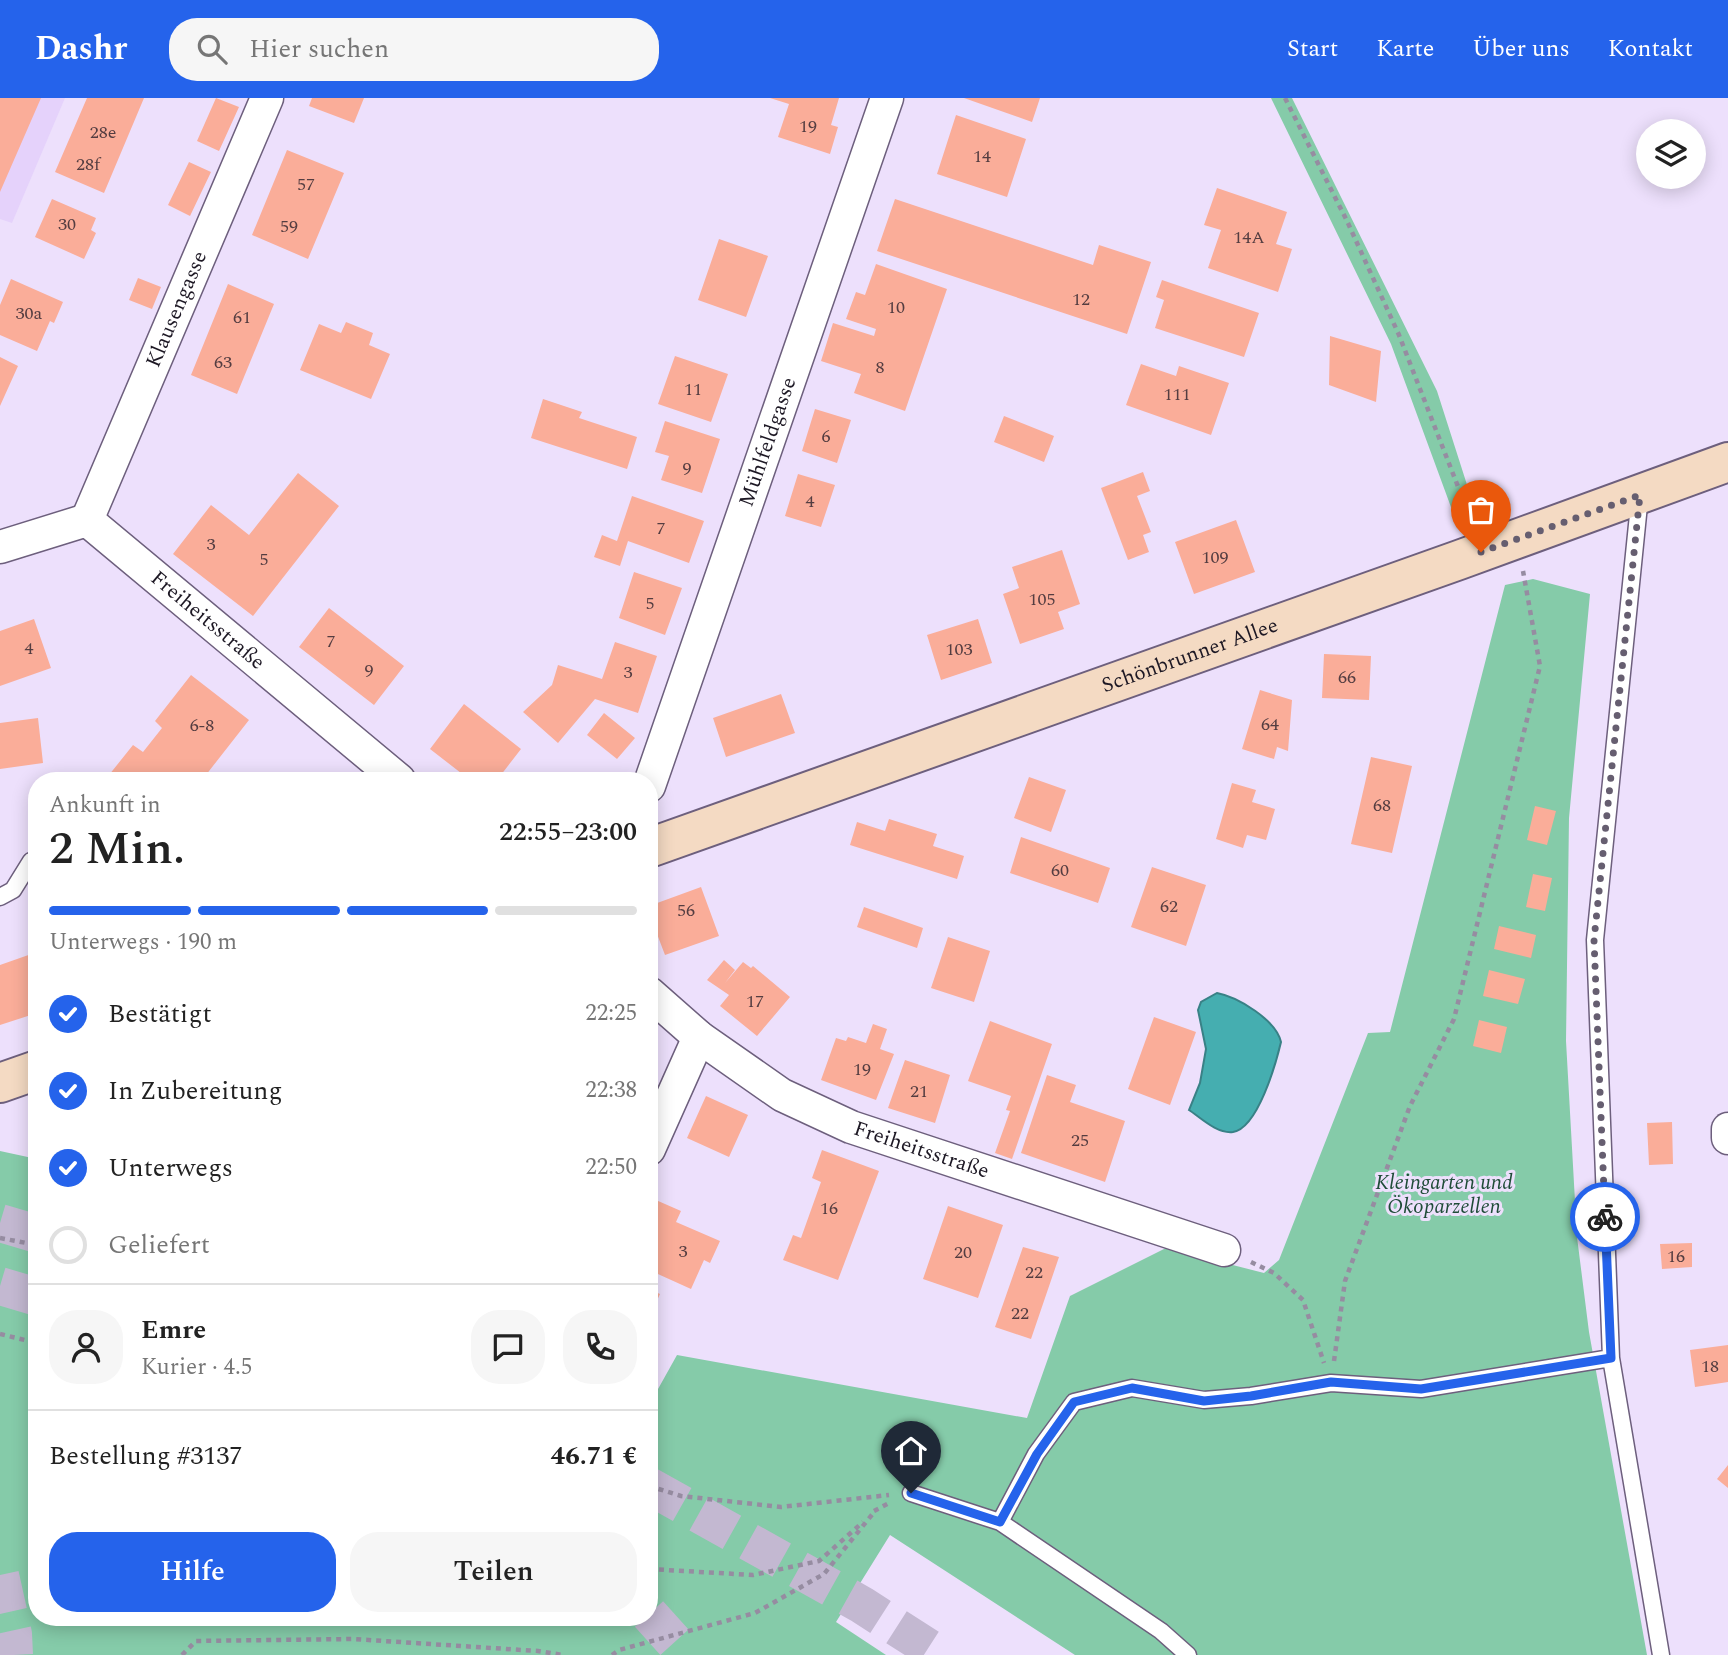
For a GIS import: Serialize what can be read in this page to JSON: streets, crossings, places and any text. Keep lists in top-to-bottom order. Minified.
{"streets":{"main road":["Schönbrunner Allee"],"street":["Klausengasse","Mühlfeldgasse","Freiheitsstraße"]},"crossings":[["Klausengasse","Freiheitsstraße"]],"parks":["Kleingarten und Ökoparzellen"],"house_numbers":["19","28e","14","28f","57","30","59","14A","12","10","30a","61","63","8","11","111","6","9","4","7","3","109","5","105","5","7","4","103","9","3","66","64","6-8","68","60","62","56","17","19","21","25","16","3","20","16","22","22","18"],"page":{"header":"Dashr","search":"Hier suchen","nav":["Start","Karte","Über uns","Kontakt"],"heading":["2 Min.","Ankunft in","22:55–23:00"],"panel":["Emre","Kurier · 4.5","Bestellung #3137","46.71 €"],"bar":"Unterwegs · 190 m","list":[["Bestätigt","22:25"],["In Zubereitung","22:38"],["Unterwegs","22:50"],"Geliefert"],"buttons":["Hilfe","Teilen"]}}
